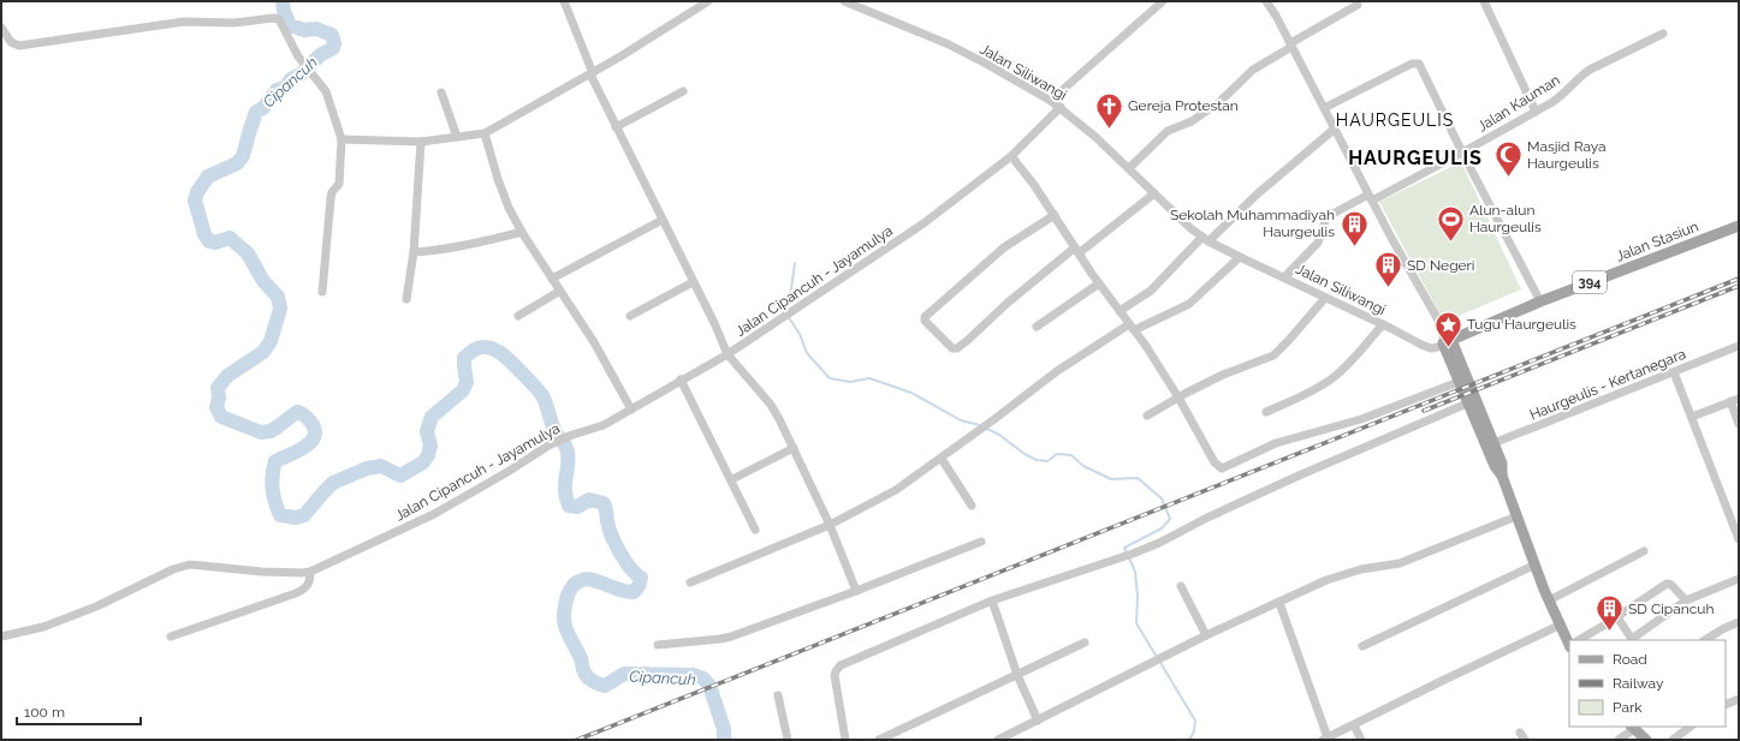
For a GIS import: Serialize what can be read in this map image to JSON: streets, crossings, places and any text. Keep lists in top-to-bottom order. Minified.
{"streets":{"main road":["Jalan Stasiun","394"],"street":["Jalan Siliwangi","Jalan Kauman","Jalan Cipancuh - Jayamulya","Haurgeulis - Kertanegara"]},"crossings":[["Jalan Siliwangi","Jalan Kauman"],["Jalan Siliwangi","Jalan Stasiun"],["Jalan Siliwangi","Jalan Cipancuh - Jayamulya"]],"districts":["HAURGEULIS","HAURGEULIS"],"water":["Cipancuh"],"places":{"church":["Gereja Protestan"],"mosque":["Masjid Raya Haurgeulis"],"sports":["Alun-alun Haurgeulis"],"building":["Sekolah Muhammadiyah Haurgeulis","SD Negeri","SD Cipancuh"],"place":["Tugu Haurgeulis"]},"legend":["Road","Railway","Park"],"scale_bar":"100 m"}
